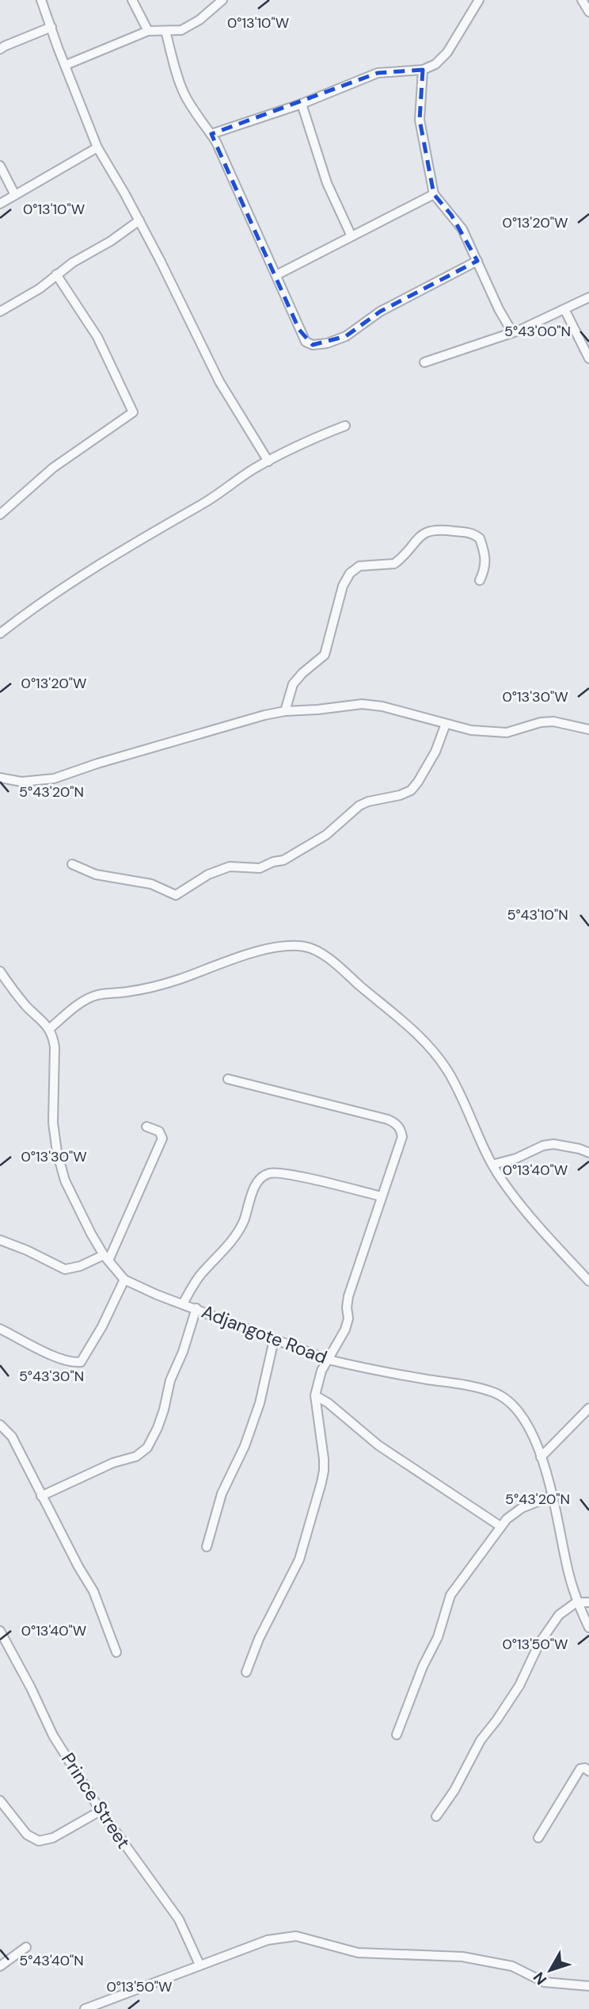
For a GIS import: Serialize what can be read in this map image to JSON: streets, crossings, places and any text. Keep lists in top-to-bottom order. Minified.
{"streets":{"street":["Adjangote Road","Prince Street"]},"north":"bottom left","coordinates":["0°13'10\"W","0°13'20\"W","5°43'00\"N","0°13'30\"W","5°43'20\"N","5°43'10\"N","0°13'40\"W","5°43'30\"N","0°13'50\"W","5°43'40\"N"]}
